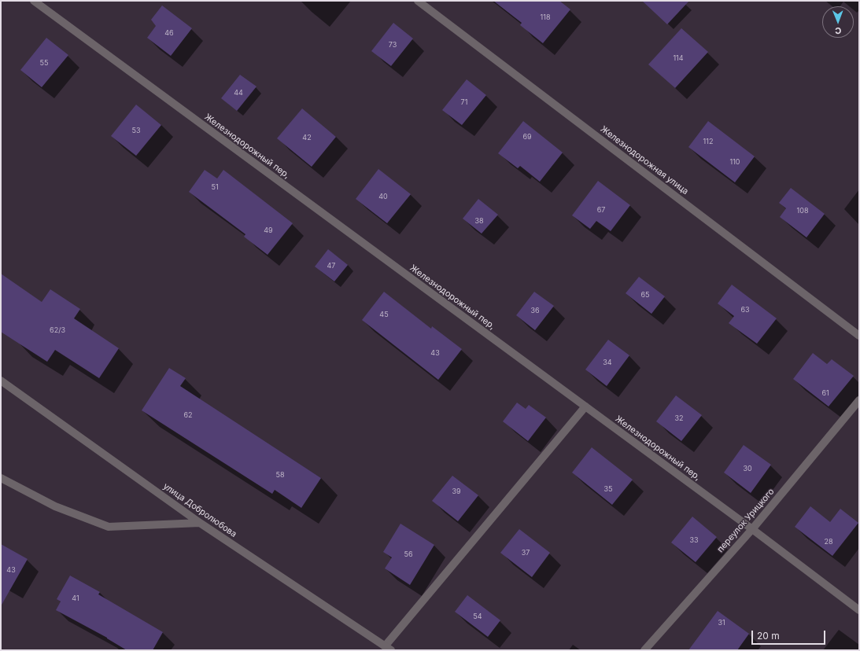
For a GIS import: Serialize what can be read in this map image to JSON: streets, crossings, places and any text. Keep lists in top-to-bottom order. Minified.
{"streets":{"street":["Железнодорожный пер,","Железнодорожная улица","улица Добролюбова","переулок Урицкого"]},"crossings":[["Железнодорожный пер,","переулок Урицкого"]],"house_numbers":["118","46","73","114","55","44","71","53","69","42","112","110","51","40","67","108","38","49","47","65","63","36","45","62/3","43","34","61","62","32","30","58","35","39","33","28","37","56","43","41","54","31"],"scale_bar":"20 m","north":"bottom"}
